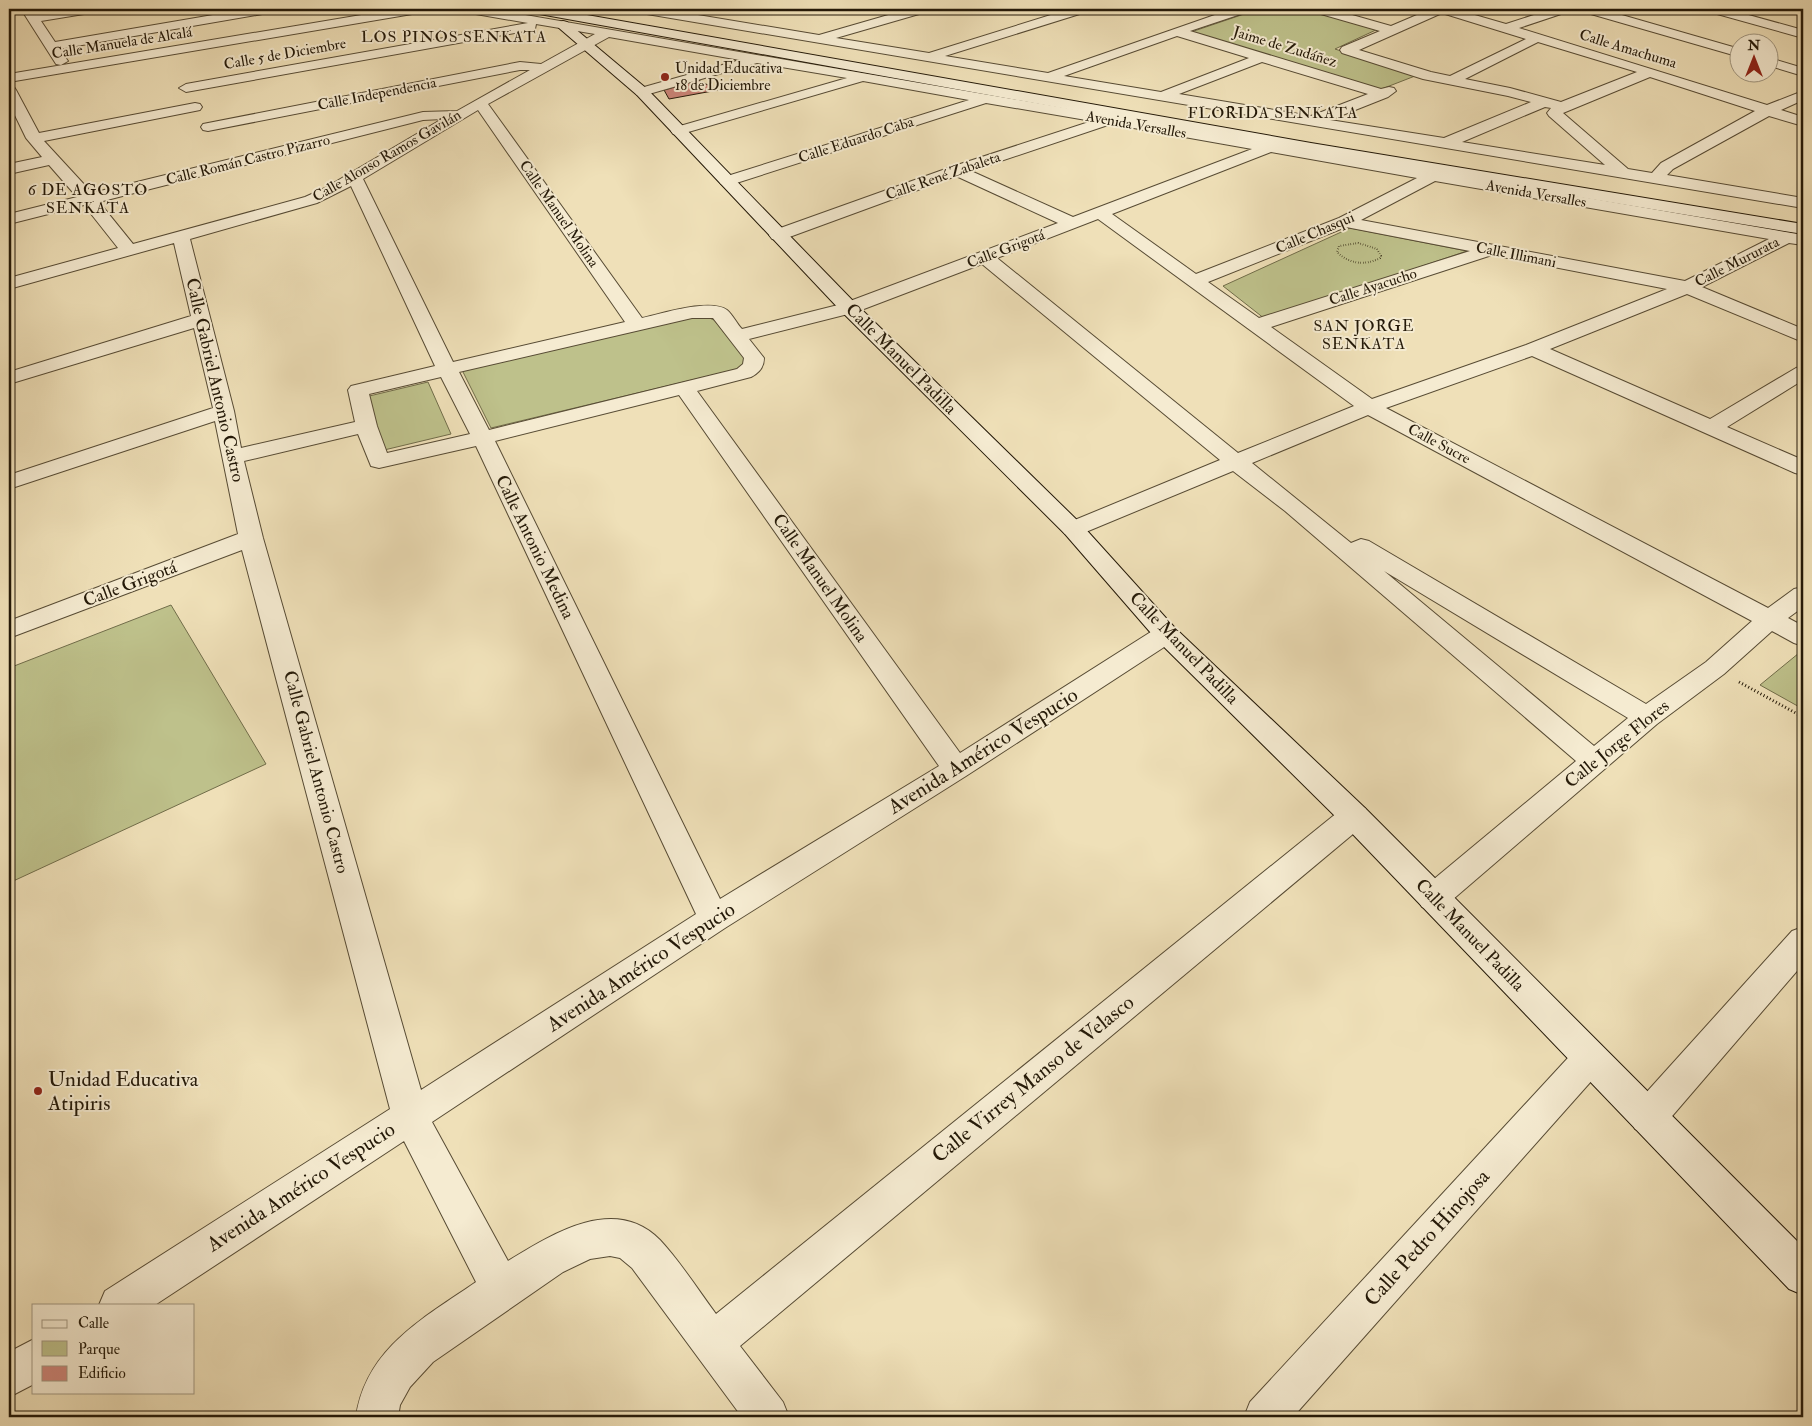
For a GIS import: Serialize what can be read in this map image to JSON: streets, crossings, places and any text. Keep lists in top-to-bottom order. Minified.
{"streets":{"street":["Calle Manuela de Alcalá","Jaime de Zudáñez","Calle Amachuma","Calle 5 de Diciembre","Calle Independencia","Avenida Versalles","Calle Eduardo Caba","Calle Alonso Ramos Gavilán","Calle Román Castro Pizarro","Calle René Zabaleta","Calle Manuel Molina","Calle Chasqui","Calle Grigotá","Calle Illimani","Calle Mururata","Calle Ayacucho","Calle Manuel Padilla","Calle Gabriel Antonio Castro","Calle Sucre","Calle Antonio Medina","Calle Jorge Flores","Avenida Américo Vespucio","Calle Virrey Manso de Velasco","Calle Pedro Hinojosa"]},"crossings":[["Calle 5 de Diciembre","Avenida Versalles"],["Calle 5 de Diciembre","Calle Manuel Padilla"],["Calle Independencia","Calle Alonso Ramos Gavilán"],["Avenida Versalles","Calle Eduardo Caba"],["Avenida Versalles","Calle Alonso Ramos Gavilán"],["Avenida Versalles","Calle René Zabaleta"],["Avenida Versalles","Calle Chasqui"],["Avenida Versalles","Calle Grigotá"],["Avenida Versalles","Calle Mururata"],["Avenida Versalles","Calle Manuel Padilla"],["Calle Eduardo Caba","Calle Manuel Padilla"],["Calle Alonso Ramos Gavilán","Calle Román Castro Pizarro"],["Calle Alonso Ramos Gavilán","Calle Manuel Molina"],["Calle Alonso Ramos Gavilán","Calle Manuel Padilla"],["Calle Alonso Ramos Gavilán","Calle Gabriel Antonio Castro"],["Calle Alonso Ramos Gavilán","Calle Antonio Medina"],["Calle René Zabaleta","Calle Manuel Padilla"],["Calle Manuel Molina","Avenida Américo Vespucio"],["Calle Chasqui","Calle Illimani"],["Calle Chasqui","Calle Sucre"],["Calle Grigotá","Calle Manuel Padilla"],["Calle Grigotá","Calle Gabriel Antonio Castro"],["Calle Grigotá","Calle Sucre"],["Calle Illimani","Calle Mururata"],["Calle Illimani","Calle Ayacucho"],["Calle Mururata","Calle Manuel Padilla"],["Calle Mururata","Calle Sucre"],["Calle Ayacucho","Calle Sucre"],["Calle Manuel Padilla","Calle Jorge Flores"],["Calle Manuel Padilla","Avenida Américo Vespucio"],["Calle Manuel Padilla","Calle Virrey Manso de Velasco"],["Calle Manuel Padilla","Calle Pedro Hinojosa"],["Calle Gabriel Antonio Castro","Avenida Américo Vespucio"],["Calle Sucre","Calle Jorge Flores"],["Calle Antonio Medina","Avenida Américo Vespucio"]],"districts":["LOS PINOS SENKATA","FLORIDA SENKATA","6 DE AGOSTO SENKATA","SAN JORGE SENKATA"],"places":["Unidad Educativa 18 de Diciembre","Unidad Educativa Atipiris"],"legend":["Calle","Parque","Edificio"],"north":"top"}
